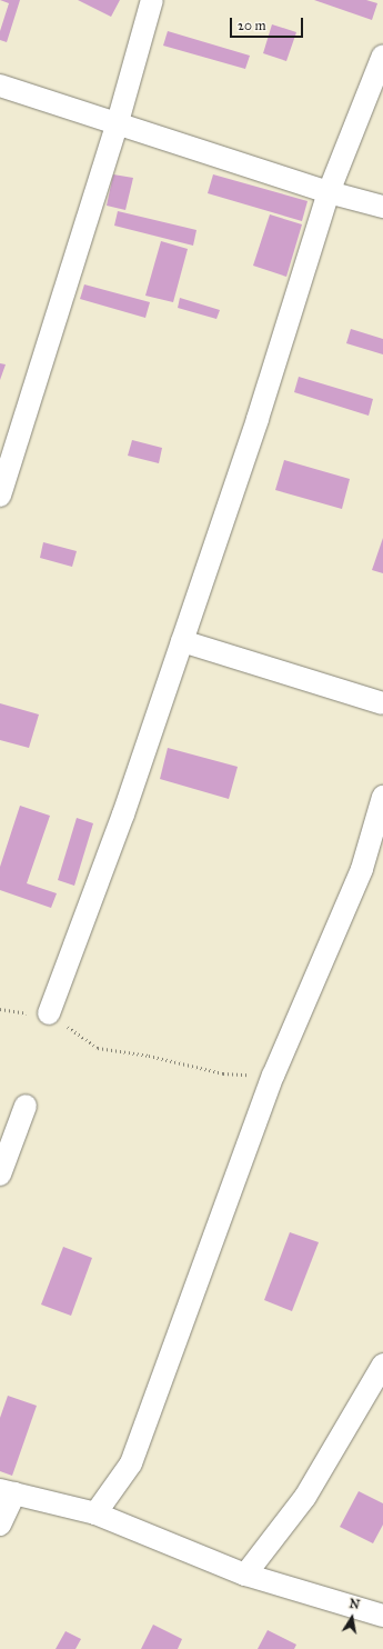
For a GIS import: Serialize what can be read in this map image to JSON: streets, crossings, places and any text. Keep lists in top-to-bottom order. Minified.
{"scale_bar":"20 m","north":"top"}
